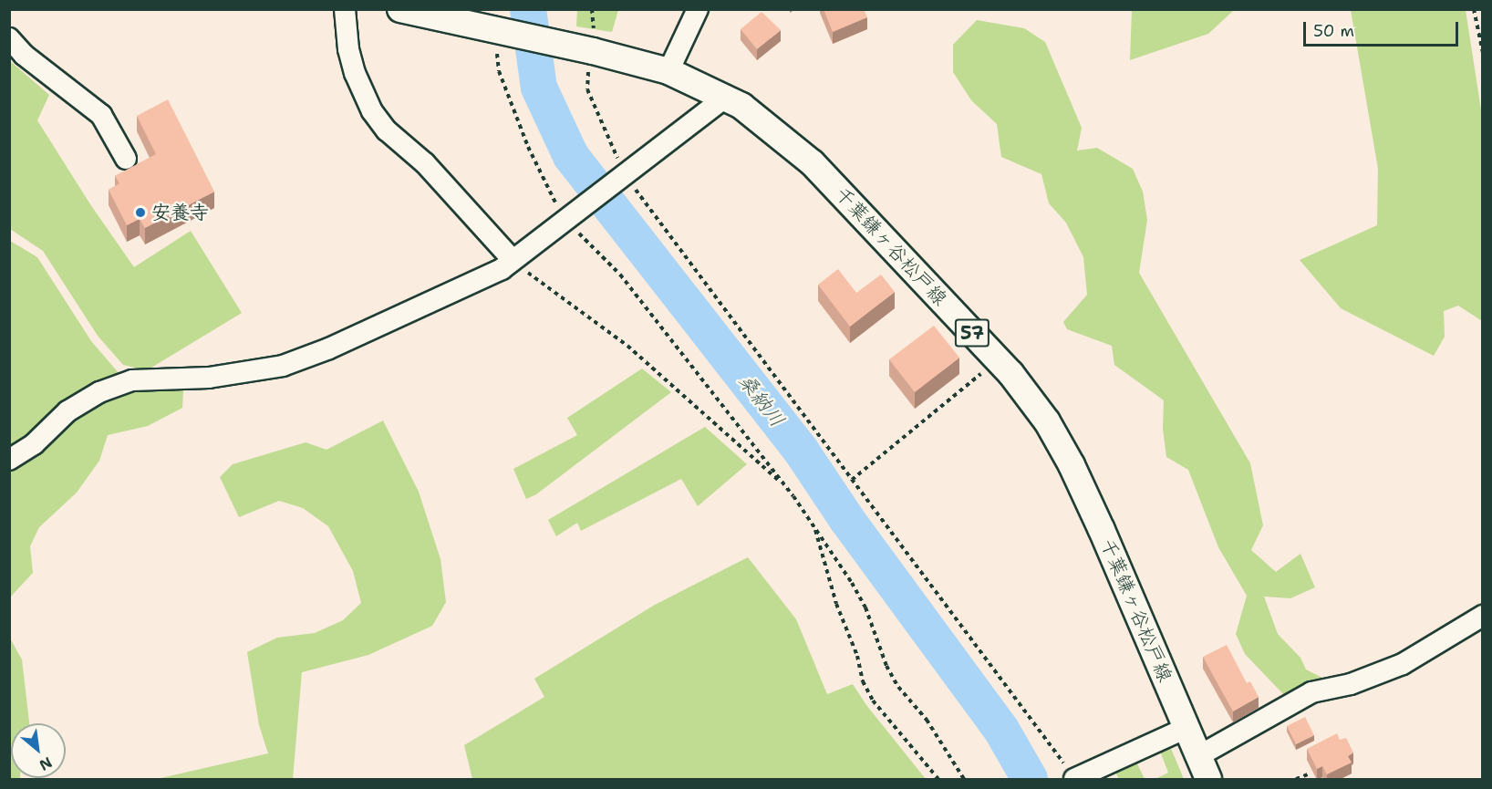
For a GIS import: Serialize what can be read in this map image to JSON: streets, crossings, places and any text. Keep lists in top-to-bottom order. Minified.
{"streets":{"main road":["千葉鎌ヶ谷松戸線","57"]},"water":["桑納川"],"places":["安養寺"],"scale_bar":"50 m","north":"bottom right"}
